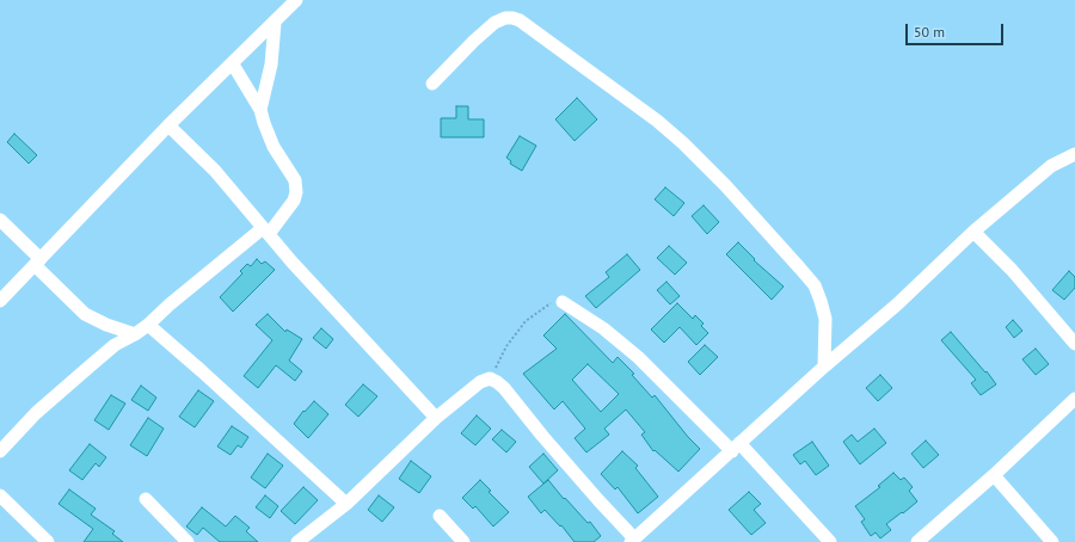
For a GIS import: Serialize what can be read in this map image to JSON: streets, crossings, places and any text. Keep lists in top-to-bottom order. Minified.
{"scale_bar":"50 m"}
